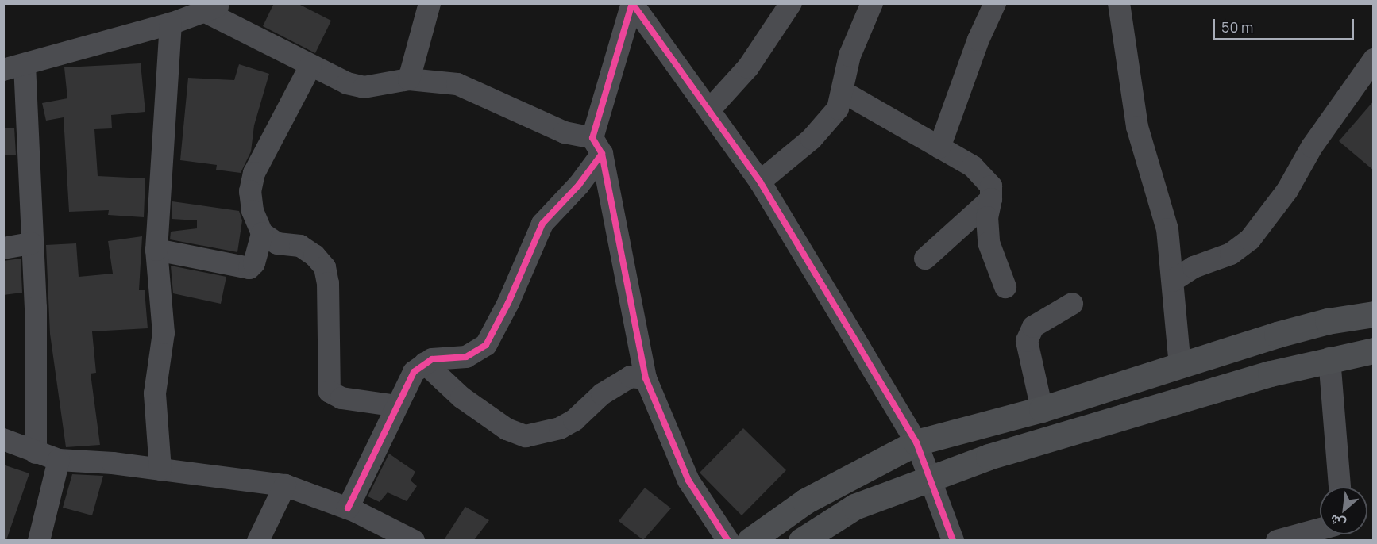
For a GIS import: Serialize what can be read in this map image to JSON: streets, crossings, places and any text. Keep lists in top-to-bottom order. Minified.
{"scale_bar":"50 m","north":"bottom left"}
